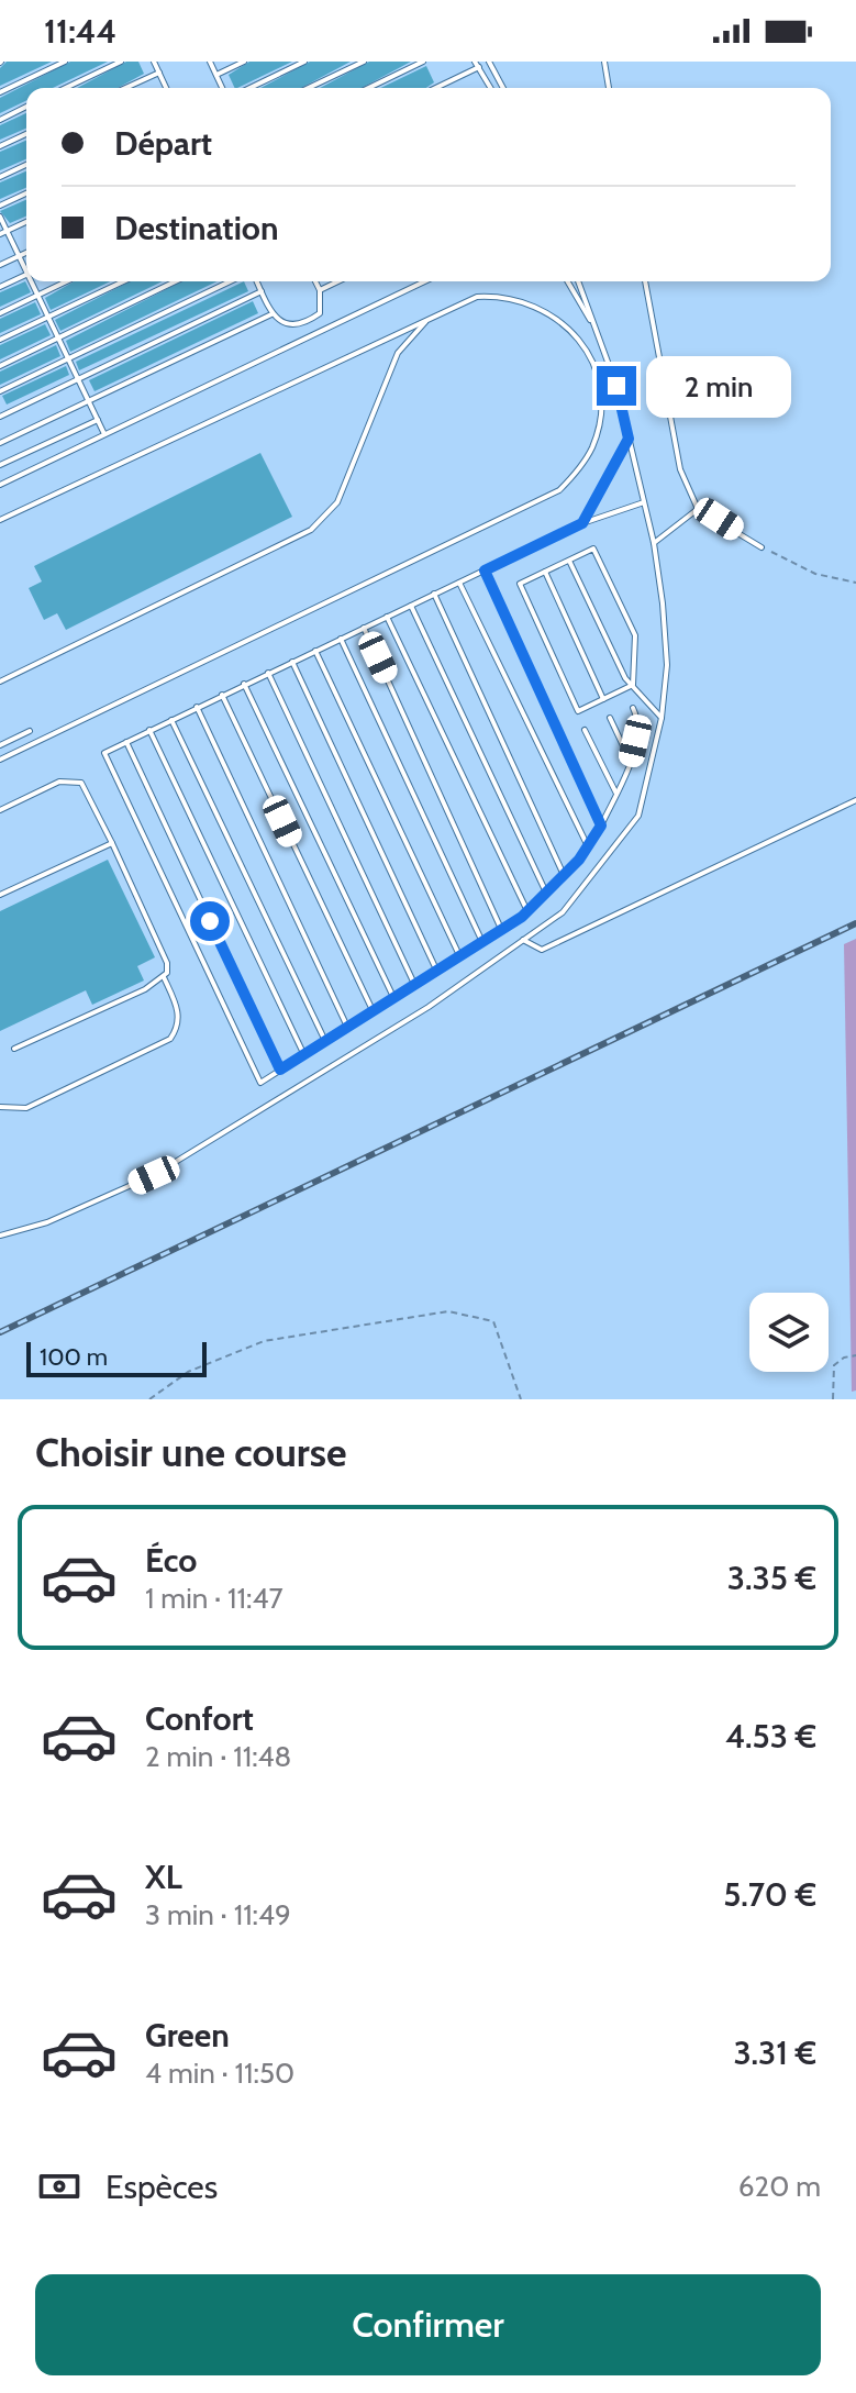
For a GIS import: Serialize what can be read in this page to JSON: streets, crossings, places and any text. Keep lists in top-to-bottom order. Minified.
{"scale_bar":"100 m","page":{"status":"11:44","banner":["Départ","Destination"],"bubble":"2 min","scale":"100 m","heading":"Choisir une course","list":[{"name":"Éco","note":"1 min · 11:47","value":"3.35 €"},{"name":"Confort","note":"2 min · 11:48","value":"4.53 €"},{"name":"XL","note":"3 min · 11:49","value":"5.70 €"},{"name":"Green","note":"4 min · 11:50","value":"3.31 €"}],"pay":["Espèces","620 m"],"buttons":"Confirmer"}}
